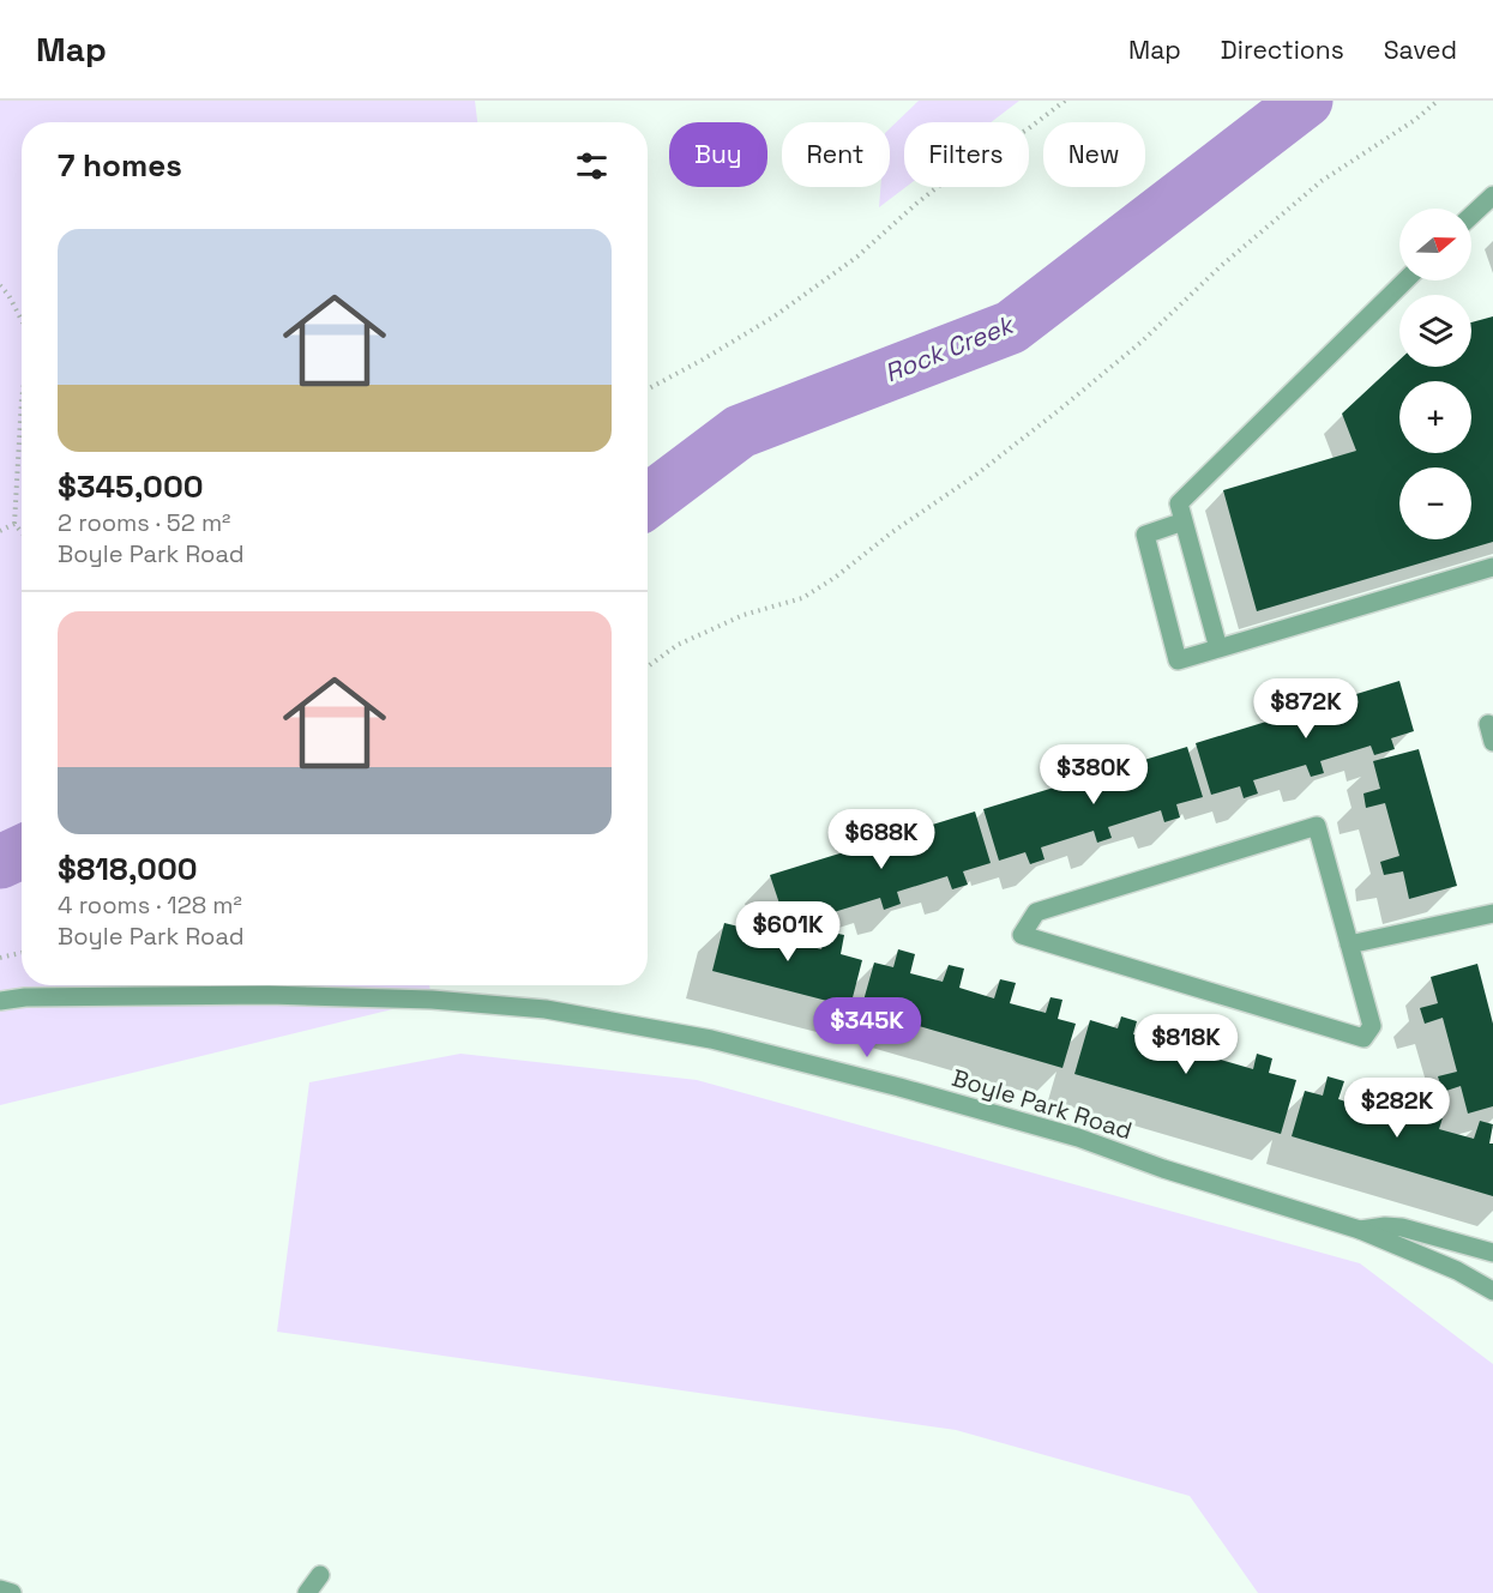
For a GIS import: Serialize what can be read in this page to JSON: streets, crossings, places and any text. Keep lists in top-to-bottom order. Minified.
{"streets":{"street":["Boyle Park Road"]},"water":["Rock Creek"],"north":"right","page":{"header":"Map","nav":["Map","Directions","Saved"],"chip":["Buy","Rent","Filters","New"],"heading":"7 homes","map_buttons":["+","−"],"list":[{"name":"$345,000","note":"2 rooms · 52 m² · Boyle Park Road"},{"name":"$818,000","note":"4 rooms · 128 m² · Boyle Park Road"}],"price":["$872K","$380K","$688K","$601K","$345K","$818K","$282K"]}}
